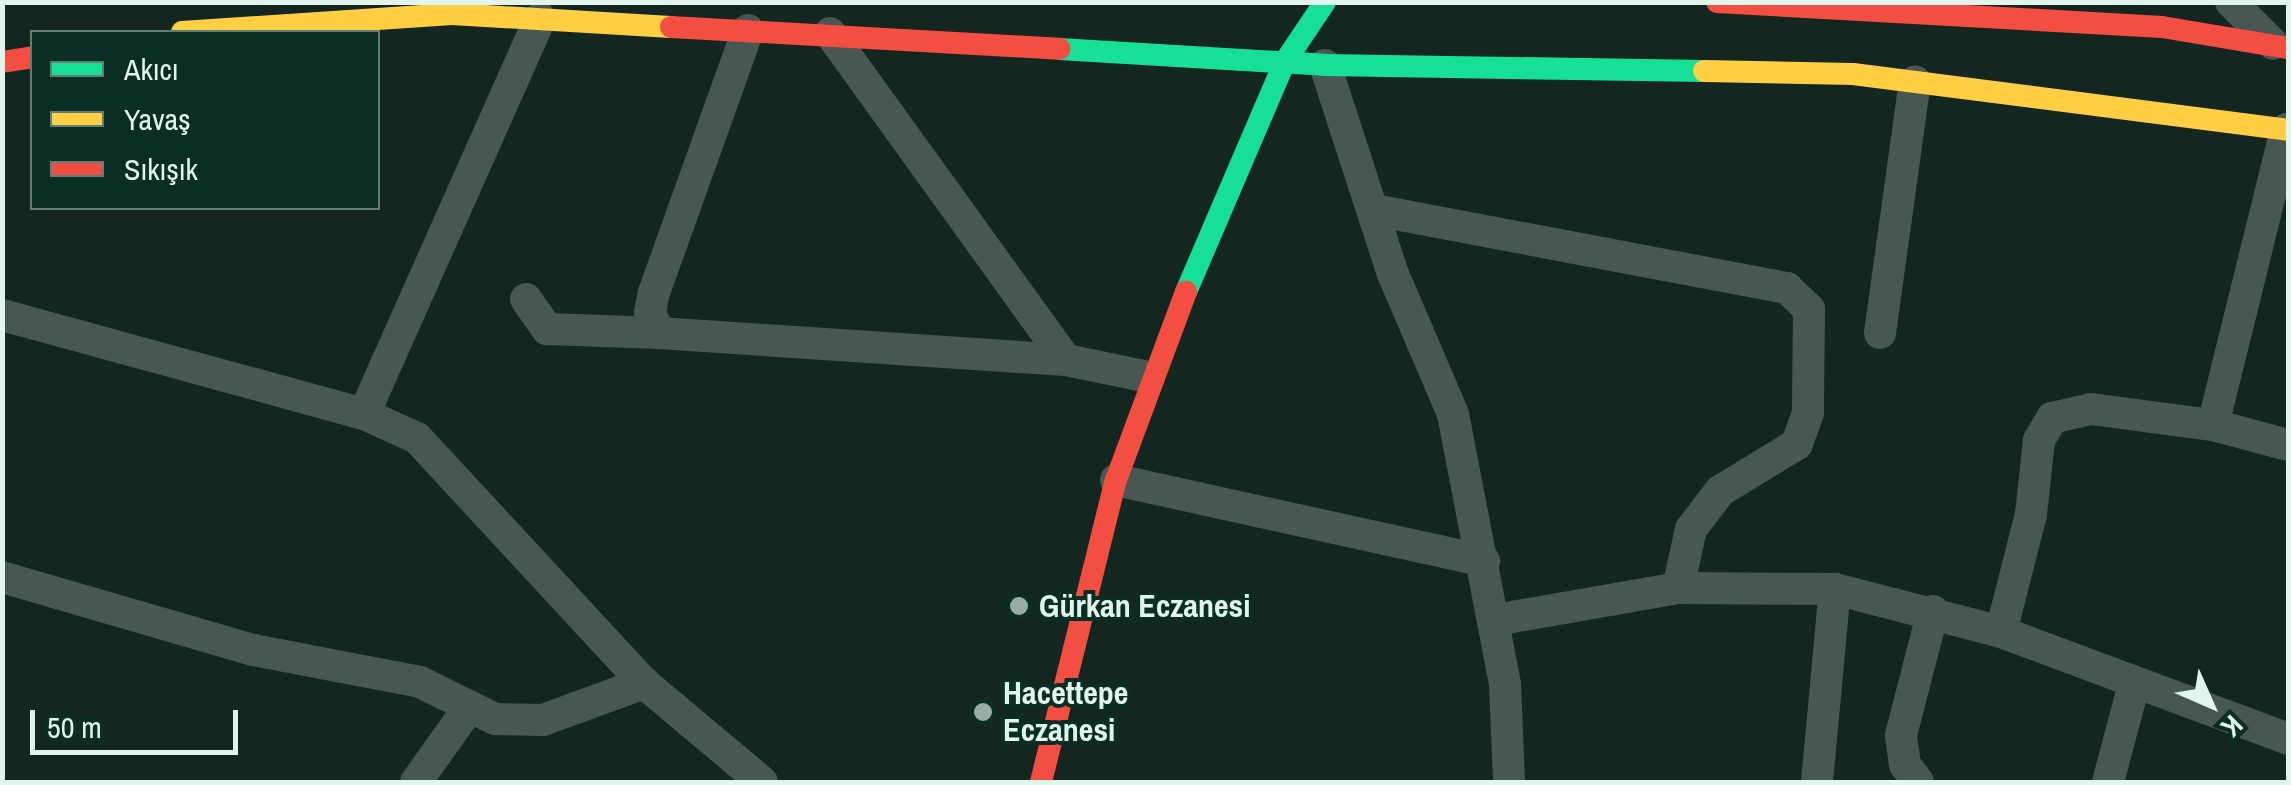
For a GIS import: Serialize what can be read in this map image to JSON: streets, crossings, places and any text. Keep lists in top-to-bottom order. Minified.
{"places":["Gürkan Eczanesi","Hacettepe Eczanesi"],"legend":["Akıcı","Yavaş","Sıkışık"],"scale_bar":"50 m","north":"bottom right"}
